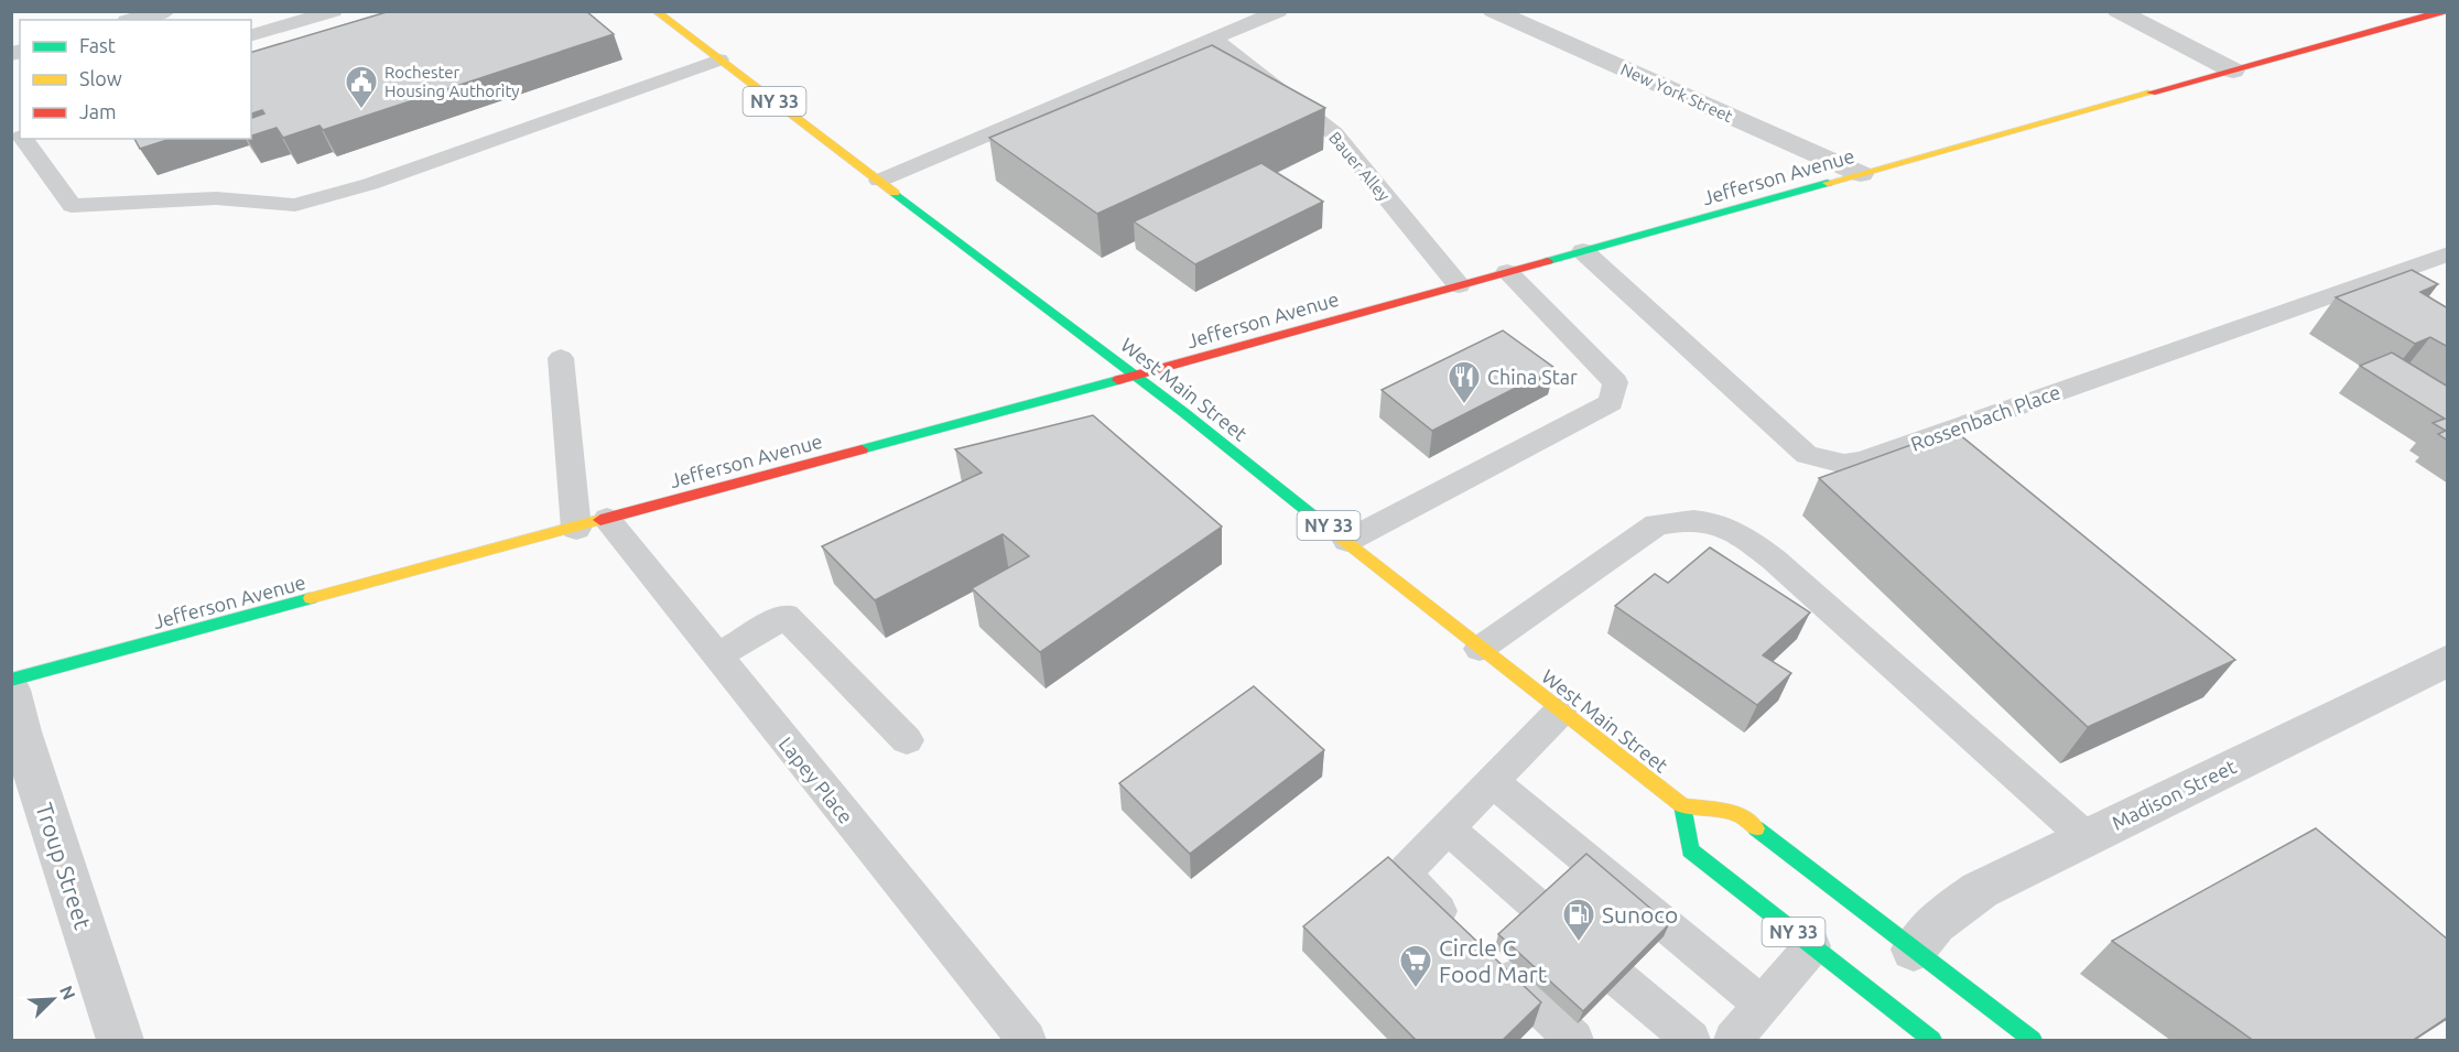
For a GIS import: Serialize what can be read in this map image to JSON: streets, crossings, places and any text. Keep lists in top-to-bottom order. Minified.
{"streets":{"main road":["NY 33","Jefferson Avenue","West Main Street"],"street":["New York Street","Madison Street","Troup Street"],"lane":["Bauer Alley","Rossenbach Place","Lapey Place"]},"crossings":[["New York Street","Jefferson Avenue"],["NY 33","West Main Street"],["Bauer Alley","Jefferson Avenue"],["Jefferson Avenue","West Main Street"],["Jefferson Avenue","Rossenbach Place"],["Jefferson Avenue","Lapey Place"],["West Main Street","Madison Street"]],"places":{"public building":["Rochester Housing Authority"],"restaurant":["China Star"],"fuel station":["Sunoco"],"supermarket":["Circle C Food Mart"]},"legend":["Fast","Slow","Jam"],"north":"top right"}
